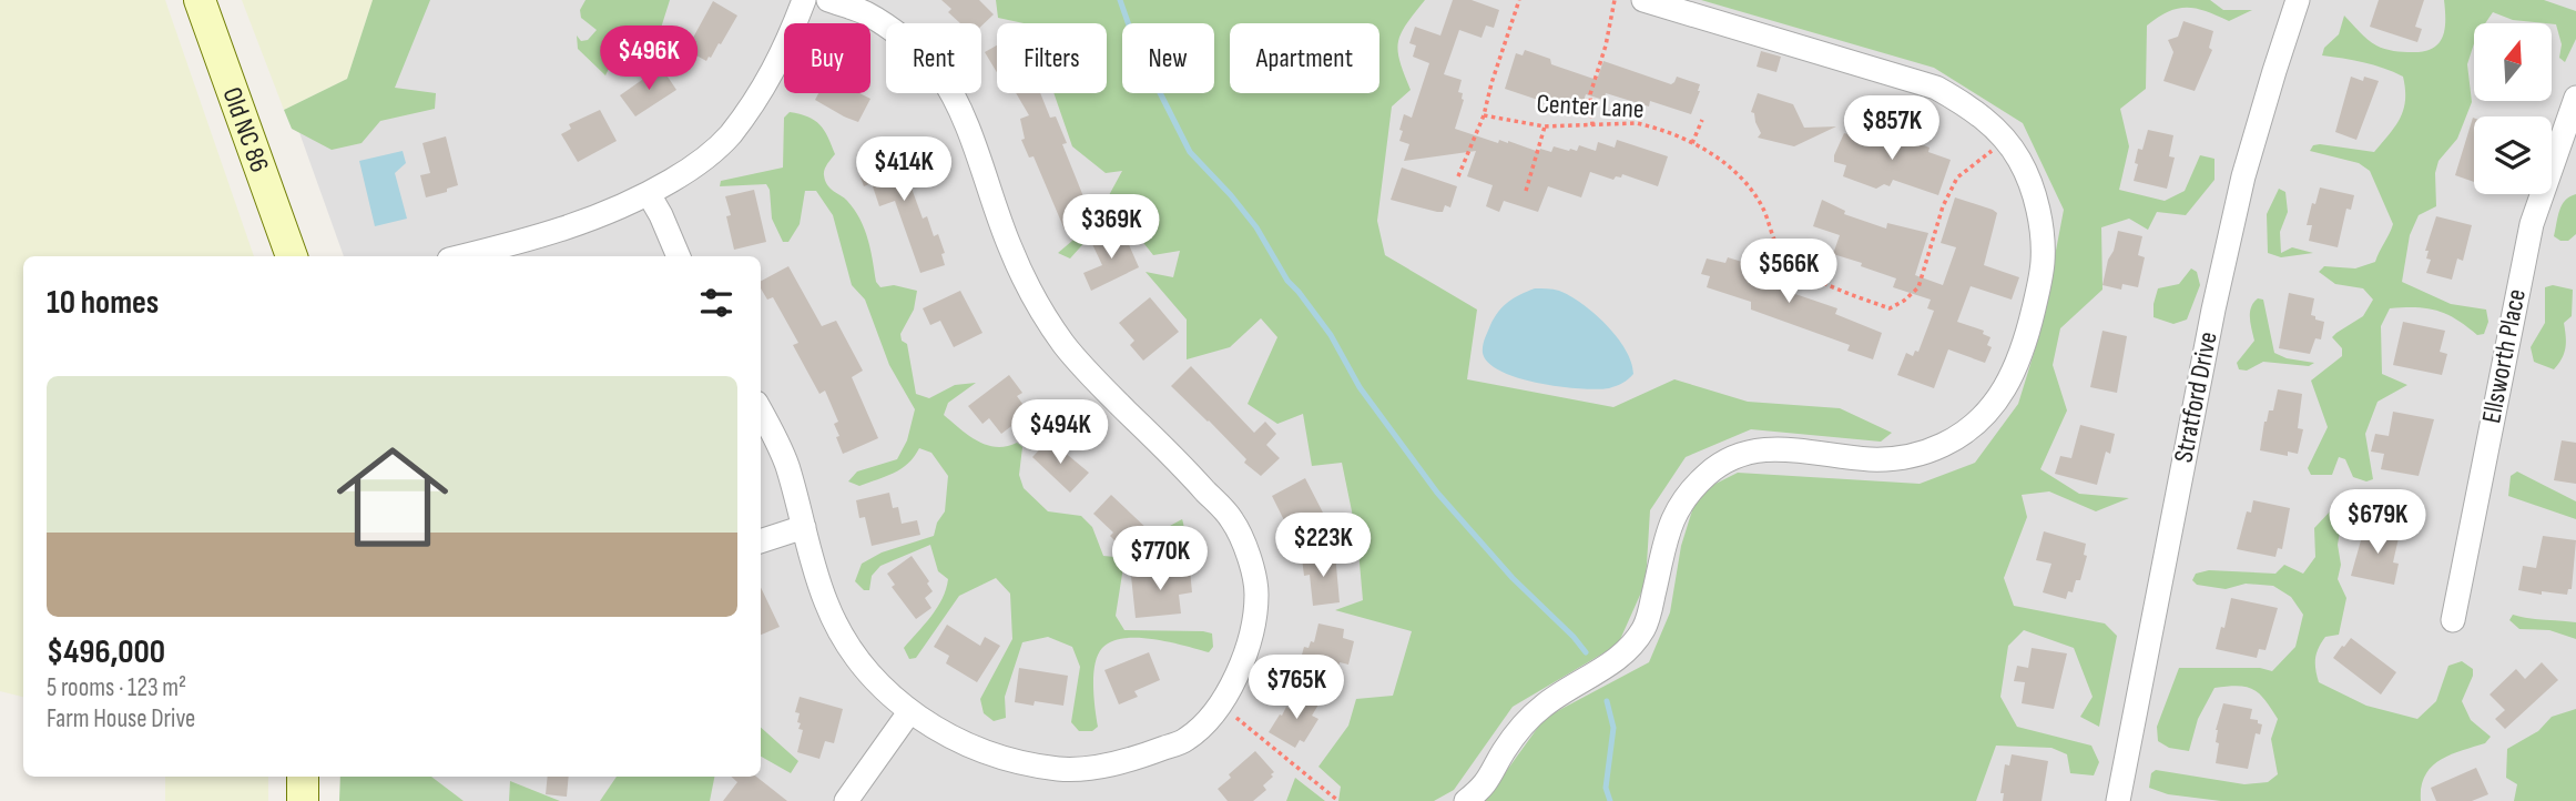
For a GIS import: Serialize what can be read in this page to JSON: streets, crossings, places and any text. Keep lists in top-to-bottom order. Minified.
{"streets":{"main road":["Old NC 86"],"street":["Ellsworth Place","Stratford Drive"],"path":["Center Lane"]},"north":"top","page":{"chip":["Buy","Rent","Filters","New","Apartment"],"price":["$496K","$857K","$414K","$369K","$566K","$494K","$679K","$223K","$770K","$765K"],"heading":"10 homes","list":[{"name":"$496,000","note":"5 rooms · 123 m² · Farm House Drive"}]}}
